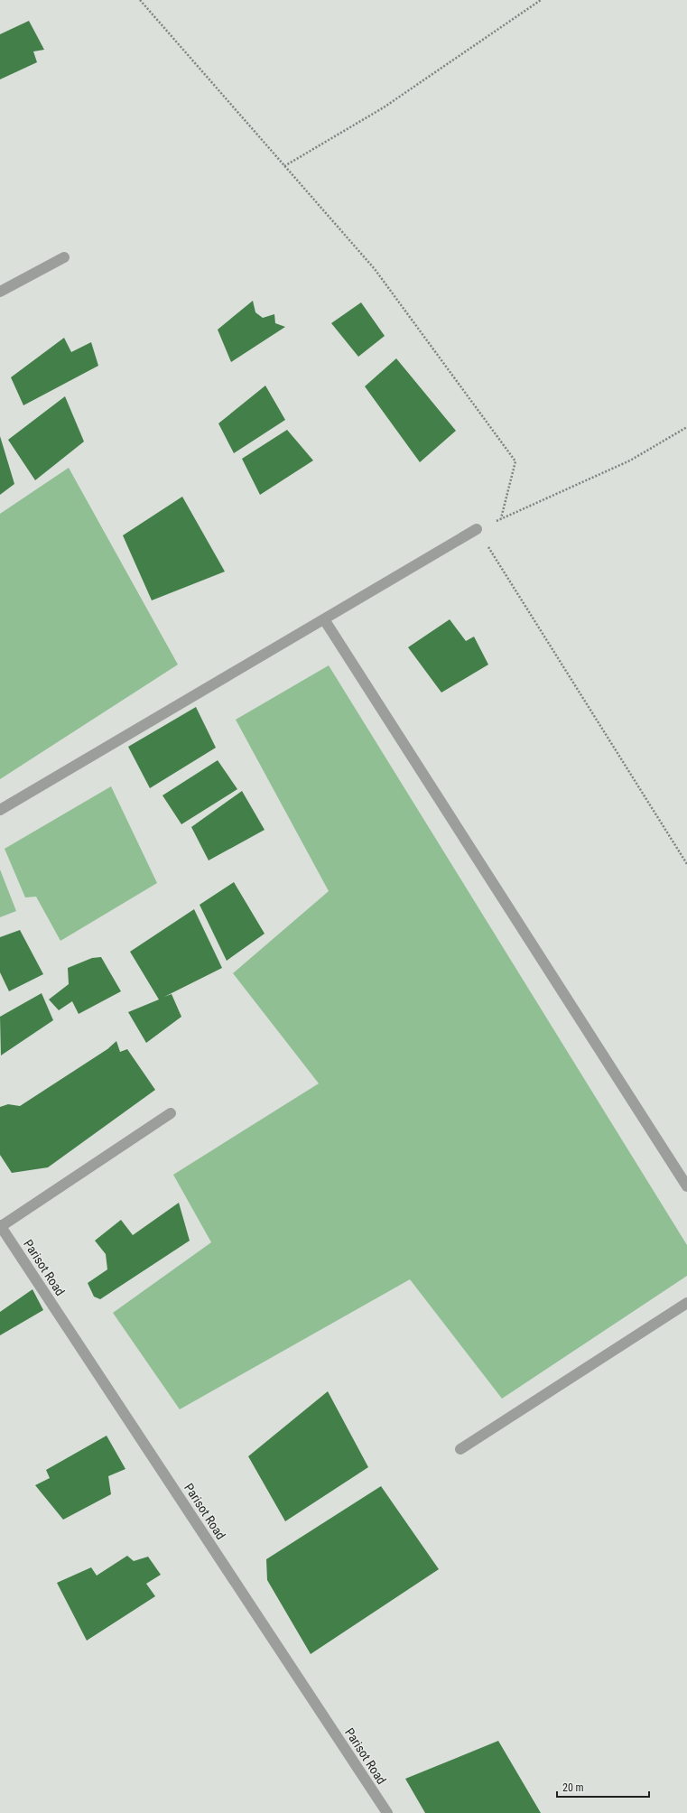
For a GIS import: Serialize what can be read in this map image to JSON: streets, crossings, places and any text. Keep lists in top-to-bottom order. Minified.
{"streets":{"street":["Parisot Road"]},"scale_bar":"20 m"}
